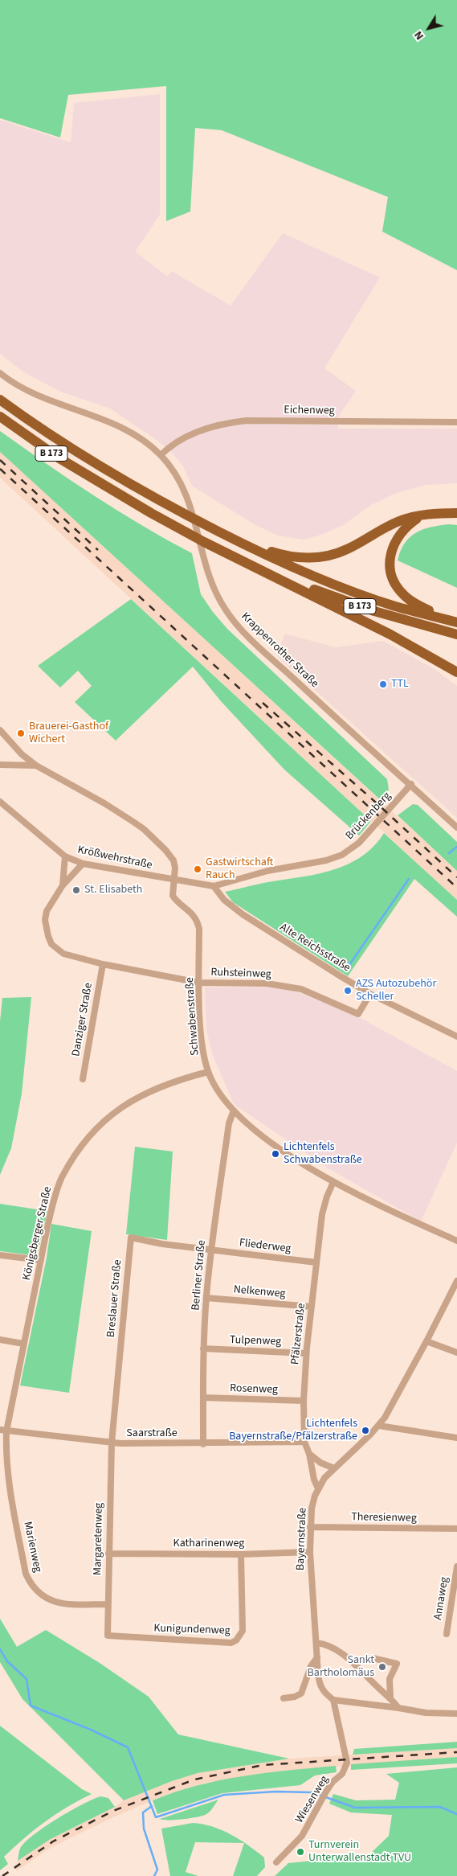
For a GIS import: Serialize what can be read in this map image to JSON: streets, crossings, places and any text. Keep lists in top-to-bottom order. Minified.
{"streets":{"highway":["B 173"],"street":["Eichenweg","Krappenrother Straße","Brückenberg","Krößwehrstraße","Alte Reichsstraße","Ruhsteinweg","Schwabenstraße","Danziger Straße","Königsberger Straße","Fliederweg","Berliner Straße","Nelkenweg","Breslauer Straße","Pfälzerstraße","Tulpenweg","Rosenweg","Saarstraße","Theresienweg","Margaretenweg","Bayernstraße","Katharinenweg","Marienweg","Annaweg","Kunigundenweg","Wiesenweg"]},"crossings":[["Eichenweg","Krappenrother Straße"],["Krappenrother Straße","Brückenberg"],["Brückenberg","Krößwehrstraße"],["Brückenberg","Alte Reichsstraße"],["Brückenberg","Schwabenstraße"],["Krößwehrstraße","Schwabenstraße"],["Alte Reichsstraße","Ruhsteinweg"],["Ruhsteinweg","Schwabenstraße"],["Ruhsteinweg","Danziger Straße"],["Schwabenstraße","Königsberger Straße"],["Schwabenstraße","Berliner Straße"],["Schwabenstraße","Pfälzerstraße"],["Königsberger Straße","Saarstraße"],["Königsberger Straße","Marienweg"],["Fliederweg","Berliner Straße"],["Fliederweg","Breslauer Straße"],["Fliederweg","Pfälzerstraße"],["Berliner Straße","Nelkenweg"],["Berliner Straße","Breslauer Straße"],["Berliner Straße","Tulpenweg"],["Berliner Straße","Rosenweg"],["Berliner Straße","Saarstraße"],["Nelkenweg","Pfälzerstraße"],["Breslauer Straße","Saarstraße"],["Breslauer Straße","Margaretenweg"],["Pfälzerstraße","Tulpenweg"],["Pfälzerstraße","Rosenweg"],["Pfälzerstraße","Saarstraße"],["Pfälzerstraße","Bayernstraße"],["Saarstraße","Margaretenweg"],["Saarstraße","Marienweg"],["Theresienweg","Bayernstraße"],["Margaretenweg","Katharinenweg"],["Margaretenweg","Marienweg"],["Margaretenweg","Kunigundenweg"],["Bayernstraße","Katharinenweg"],["Bayernstraße","Wiesenweg"],["Katharinenweg","Kunigundenweg"]],"places":["TTL","Brauerei-Gasthof Wichert","Gastwirtschaft Rauch","St. Elisabeth","AZS Autozubehör Scheller","Lichtenfels Schwabenstraße","Lichtenfels Bayernstraße/Pfälzerstraße","Sankt Bartholomäus","Turnverein Unterwallenstadt TVU"],"north":"bottom left"}
